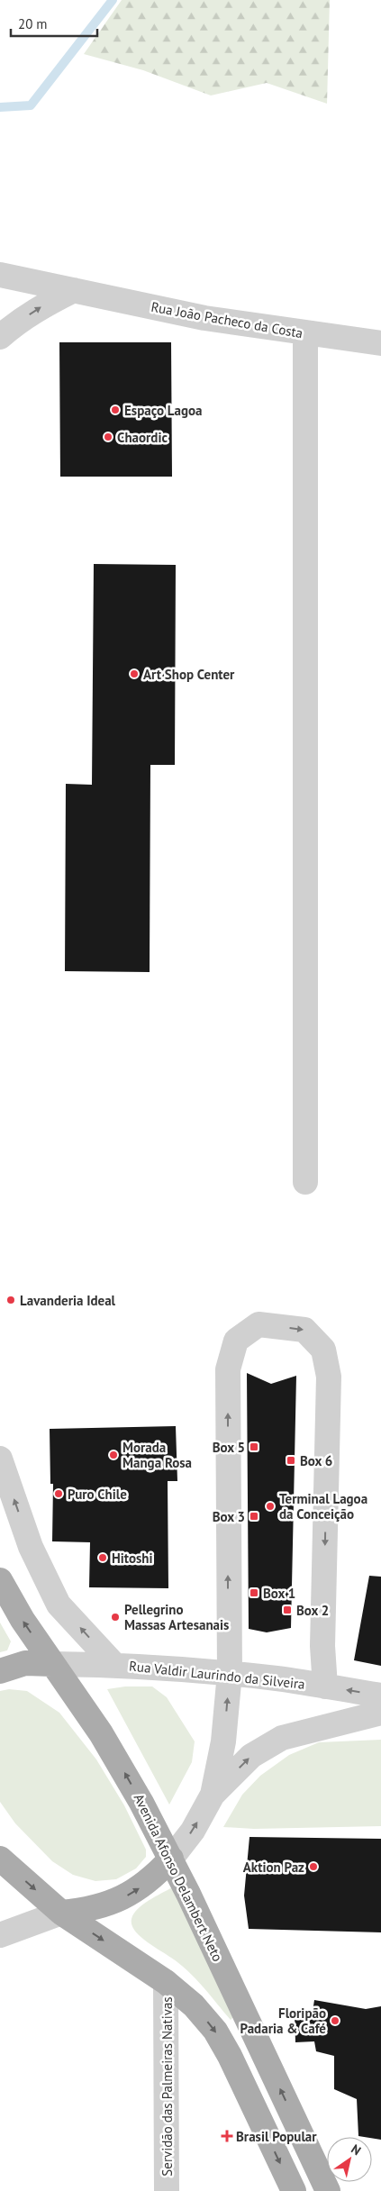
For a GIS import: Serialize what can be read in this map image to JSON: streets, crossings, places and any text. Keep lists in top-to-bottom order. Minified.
{"streets":{"main road":["Avenida Afonso Delambert Neto"],"street":["Rua João Pacheco da Costa","Rua Valdir Laurindo da Silveira","Servidão das Palmeiras Nativas"]},"crossings":[["Rua Valdir Laurindo da Silveira","Avenida Afonso Delambert Neto"]],"places":{"other":["Espaço Lagoa","Chaordic","Art Shop Center","Lavanderia Ideal","Morada Manga Rosa","Puro Chile","Terminal Lagoa da Conceição","Hitoshi","Pellegrino Massas Artesanais","Aktion Paz","Floripão Padaria & Café"],"transit":["Box 5","Box 6","Box 3","Box 1","Box 2"],"health":["Brasil Popular"]},"scale_bar":"20 m","north":"top right"}
